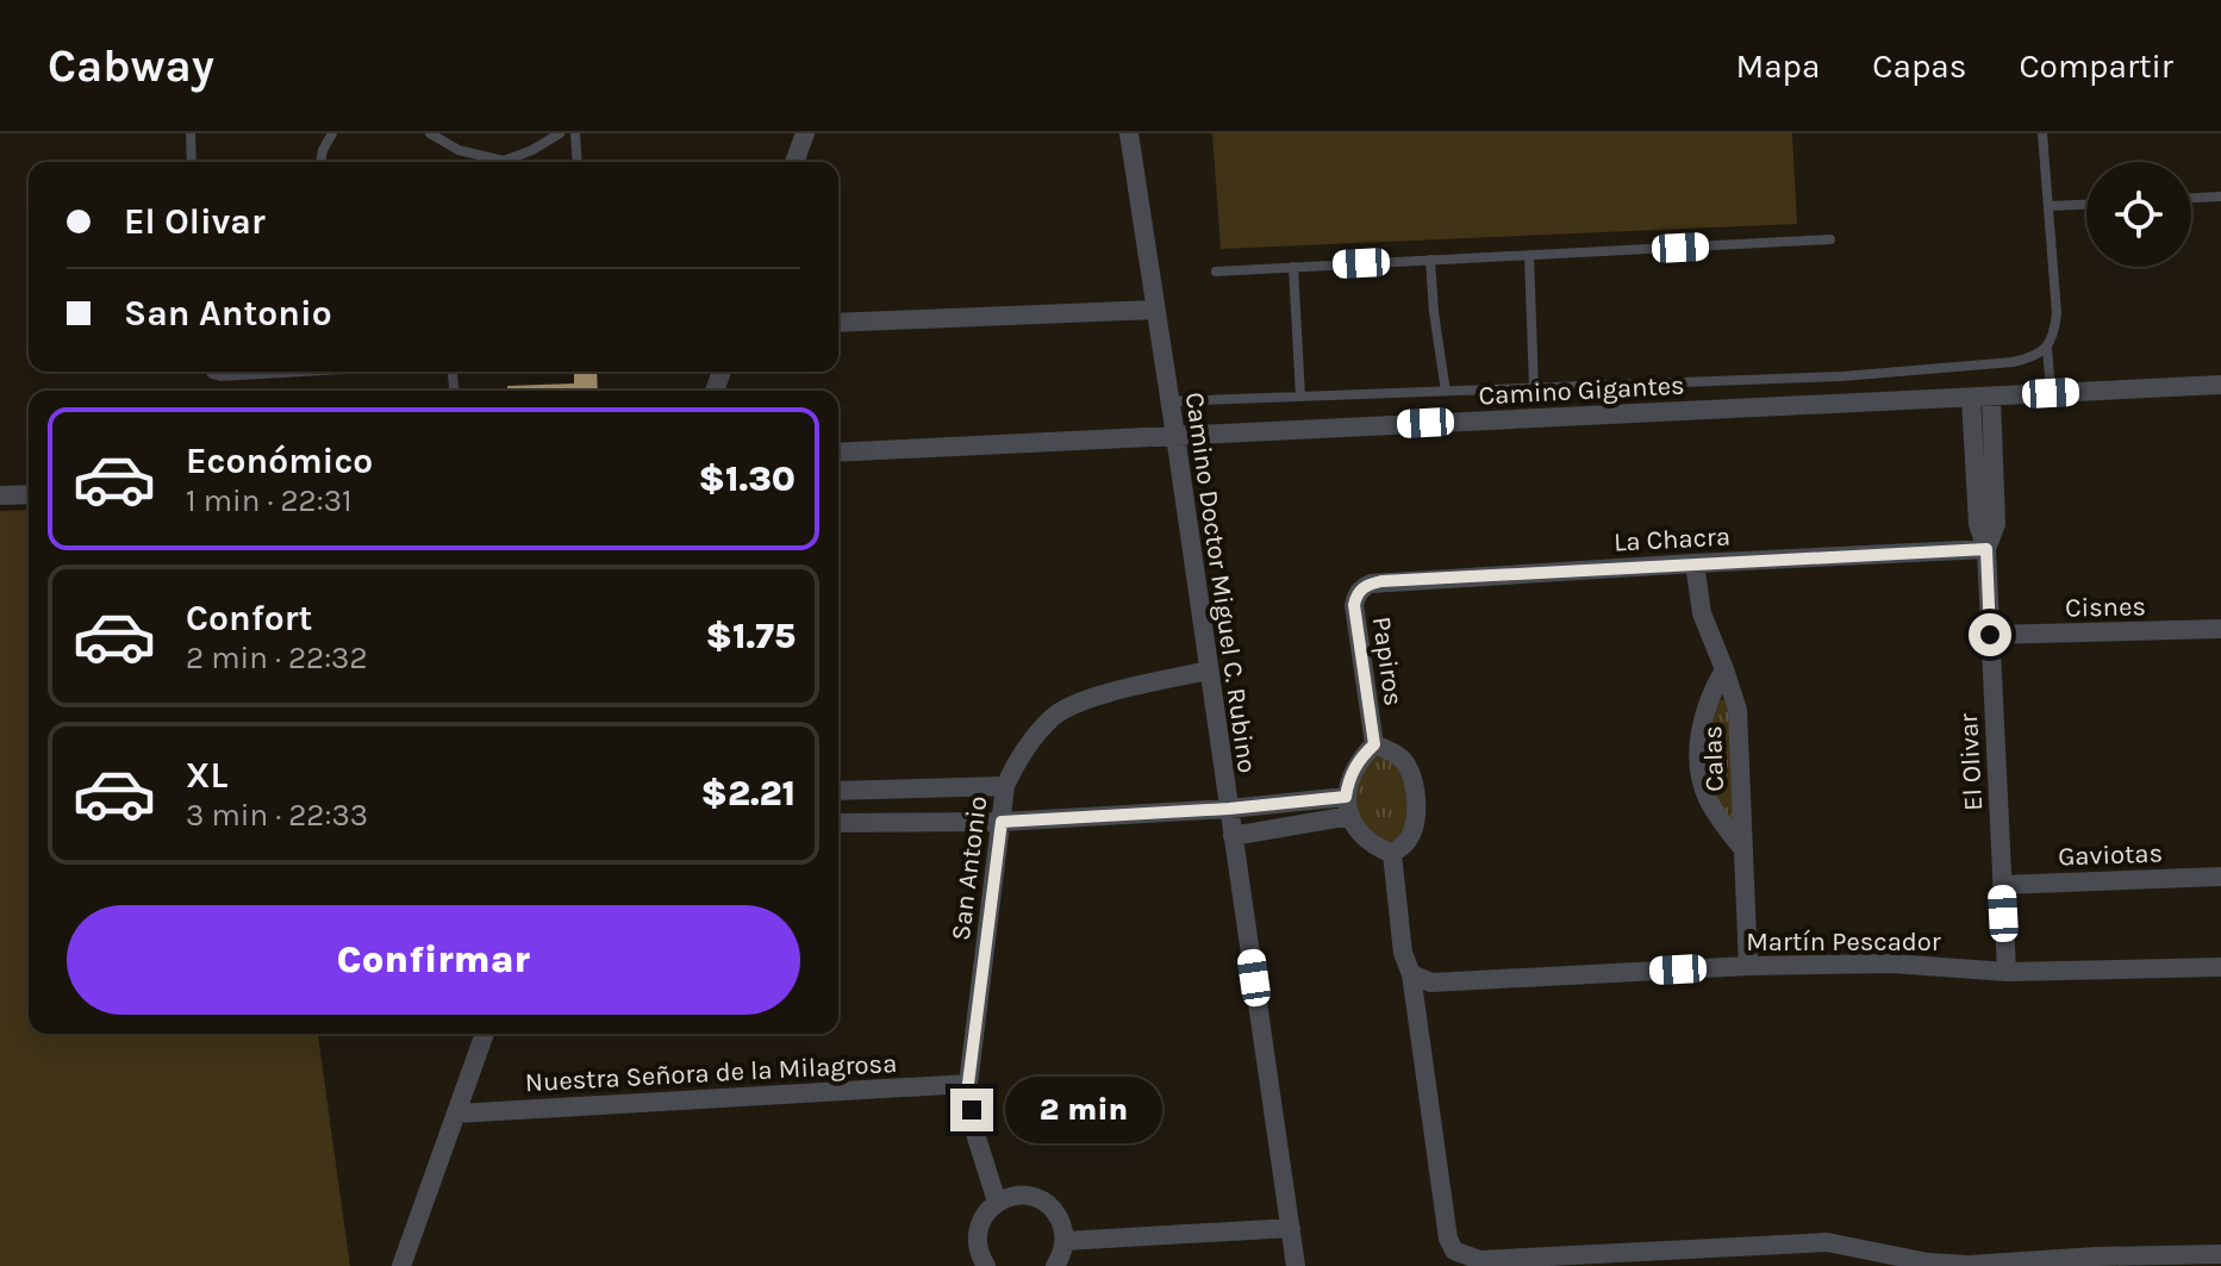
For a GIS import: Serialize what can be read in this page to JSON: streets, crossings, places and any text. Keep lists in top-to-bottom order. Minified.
{"streets":{"street":["Camino Gigantes","La Chacra","Camino Doctor Miguel C. Rubino","Cisnes","Papiros","Calas","El Olivar","Gaviotas","San Antonio","Martín Pescador","Nuestra Señora de la Milagrosa"]},"crossings":[["Camino Gigantes","Camino Doctor Miguel C. Rubino"],["Camino Gigantes","El Olivar"],["La Chacra","Papiros"],["La Chacra","Calas"],["La Chacra","El Olivar"],["Camino Doctor Miguel C. Rubino","San Antonio"],["Cisnes","El Olivar"],["Calas","Martín Pescador"],["El Olivar","Gaviotas"],["El Olivar","Martín Pescador"],["San Antonio","Nuestra Señora de la Milagrosa"]],"page":{"header":"Cabway","nav":["Mapa","Capas","Compartir"],"banner":["El Olivar","San Antonio"],"list":[{"name":"Económico","note":"1 min · 22:31","value":"$1.30"},{"name":"Confort","note":"2 min · 22:32","value":"$1.75"},{"name":"XL","note":"3 min · 22:33","value":"$2.21"}],"buttons":"Confirmar","bubble":"2 min"}}
